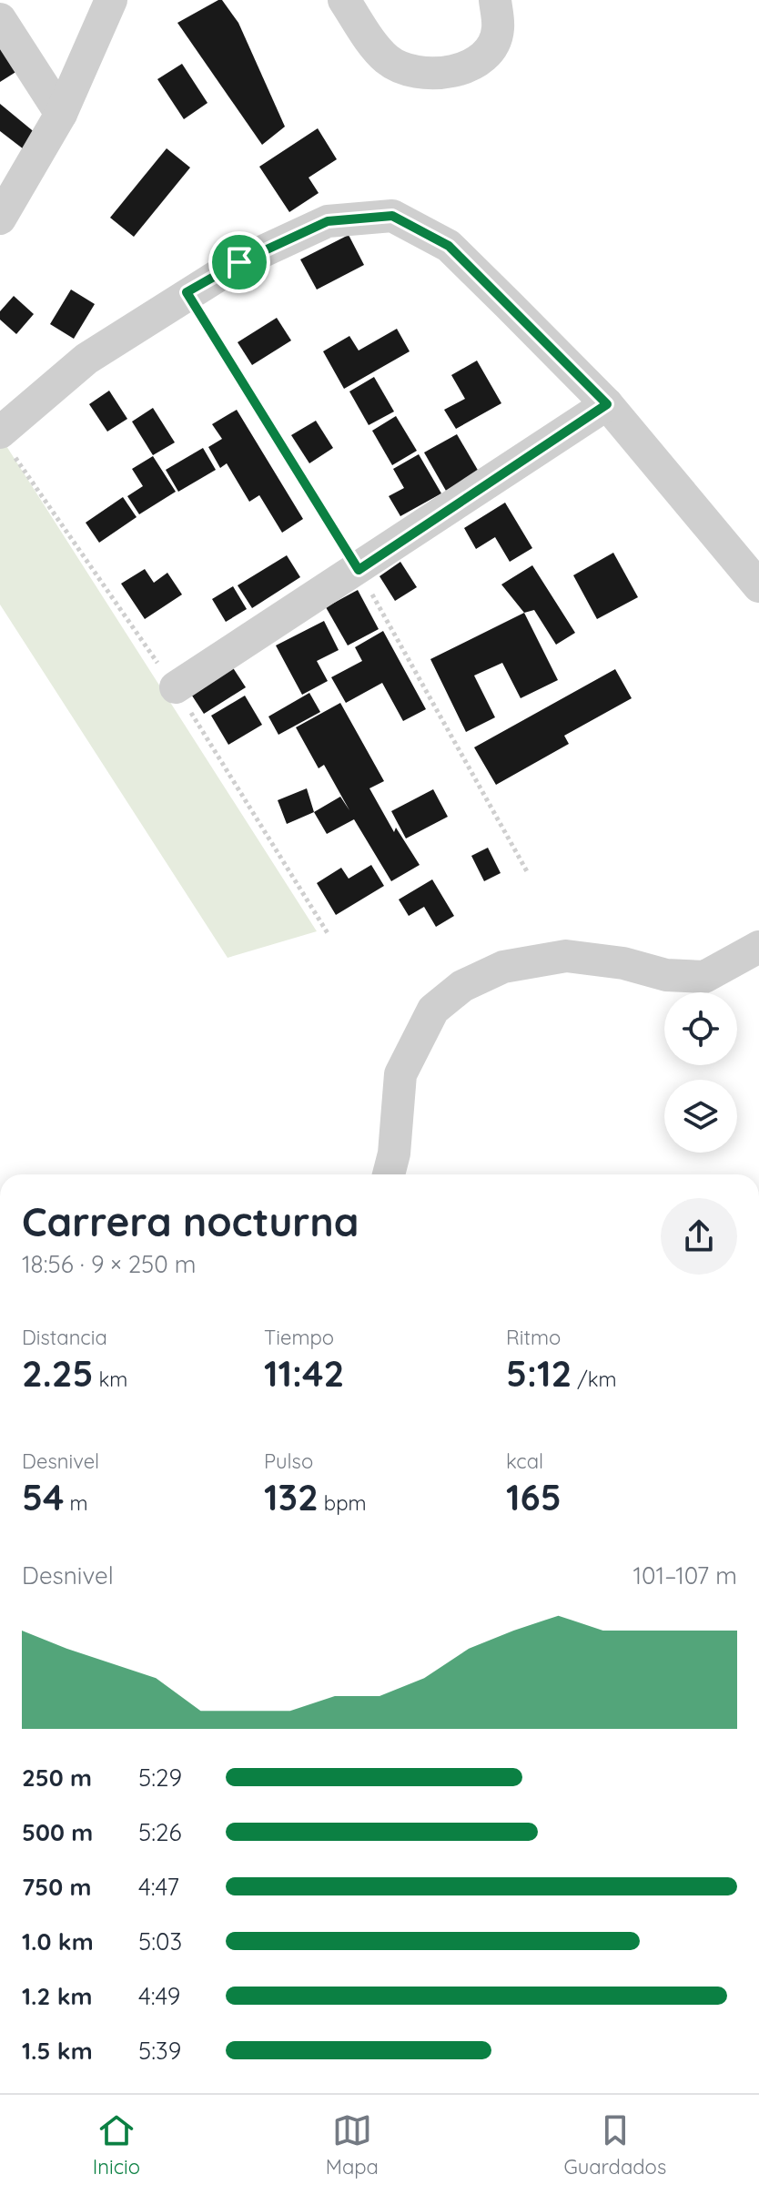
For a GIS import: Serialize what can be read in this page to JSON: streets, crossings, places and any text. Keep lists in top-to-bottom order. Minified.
{"page":{"heading":["Carrera nocturna","18:56 · 9 × 250 m"],"stats":[["Distancia","2.25 km"],["Tiempo","11:42"],["Ritmo","5:12 /km"],["Desnivel","54 m"],["Pulso","132 bpm"],["kcal","165"]],"chart":["Desnivel","101–107 m"],"list":[{"name":"250 m","note":"5:29"},{"name":"500 m","note":"5:26"},{"name":"750 m","note":"4:47"},{"name":"1.0 km","note":"5:03"},{"name":"1.2 km","note":"4:49"},{"name":"1.5 km","note":"5:39"}],"tabs":["Inicio","Mapa","Guardados"]}}
